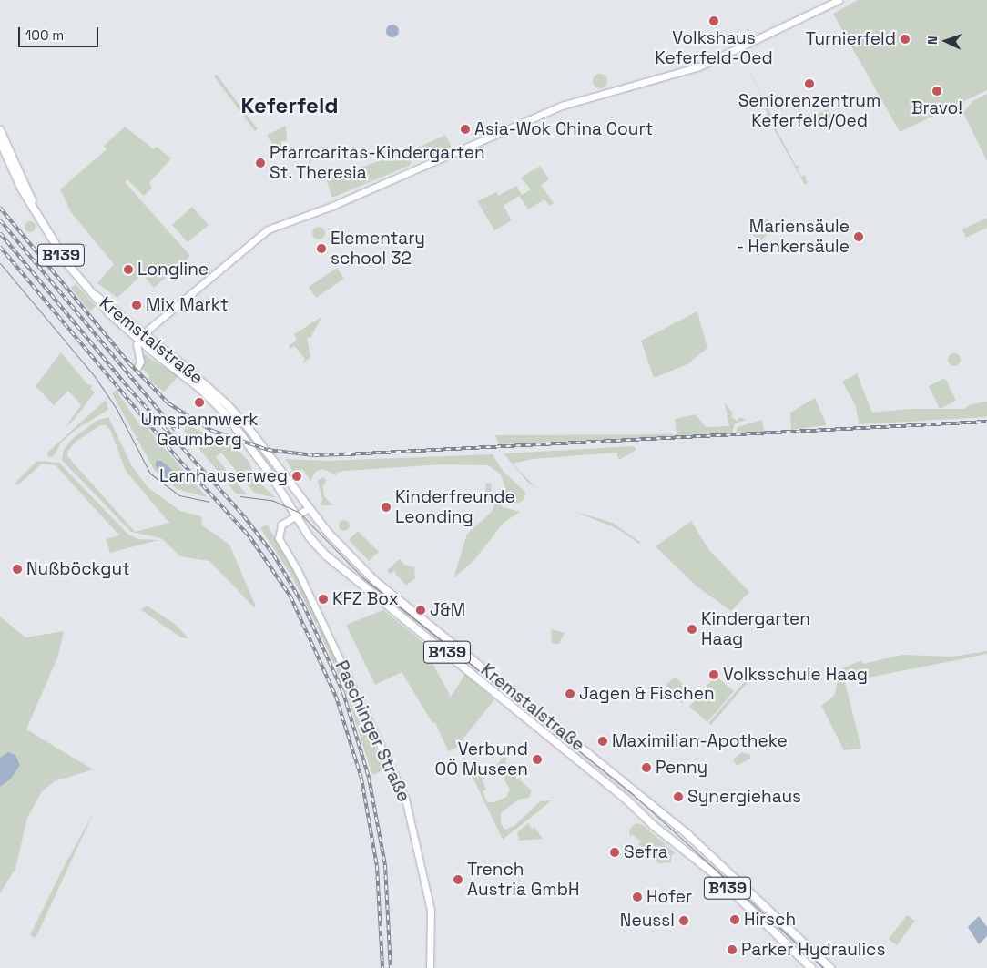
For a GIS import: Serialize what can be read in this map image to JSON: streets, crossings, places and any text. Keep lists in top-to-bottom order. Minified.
{"streets":{"main road":["B139","Kremstalstraße","Paschinger Straße"]},"crossings":[["B139","Kremstalstraße"],["Kremstalstraße","Paschinger Straße"]],"districts":["Keferfeld"],"places":["Volkshaus Keferfeld-Oed","Turnierfeld","Seniorenzentrum Keferfeld/Oed","Bravo!","Asia-Wok China Court","Pfarrcaritas-Kindergarten St. Theresia","Mariensäule - Henkersäule","Elementary school 32","Longline","Mix Markt","Umspannwerk Gaumberg","Larnhauserweg","Kinderfreunde Leonding","Nußböckgut","KFZ Box","J&M","Kindergarten Haag","Volksschule Haag","Jagen & Fischen","Maximilian-Apotheke","Verbund OÖ Museen","Penny","Synergiehaus","Sefra","Trench Austria GmbH","Hofer","Hirsch","Neussl","Parker Hydraulics"],"scale_bar":"100 m","north":"left"}
